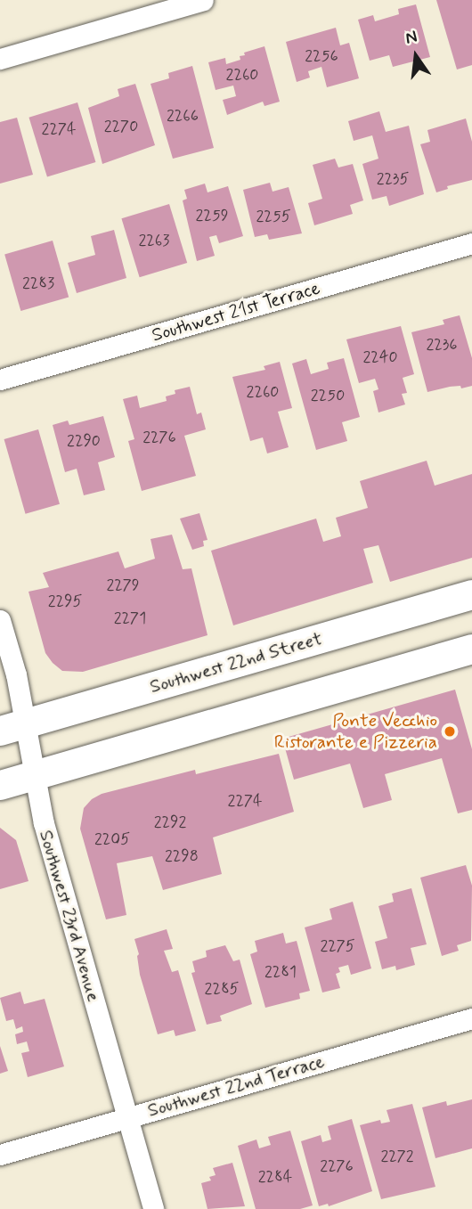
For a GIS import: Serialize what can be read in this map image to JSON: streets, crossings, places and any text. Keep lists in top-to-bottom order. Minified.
{"streets":{"main road":["Southwest 22nd Street"],"street":["Southwest 21st Terrace","Southwest 23rd Avenue","Southwest 22nd Terrace"]},"crossings":[["Southwest 22nd Street","Southwest 23rd Avenue"],["Southwest 23rd Avenue","Southwest 22nd Terrace"]],"places":["Ponte Vecchio Ristorante e Pizzeria"],"house_numbers":["2256","2260","2266","2270","2274","2235","2259","2255","2263","2283","2236","2240","2260","2250","2276","2290","2279","2295","2271","2274","2292","2205","2298","2275","2281","2285","2272","2276","2284"],"north":"top"}
